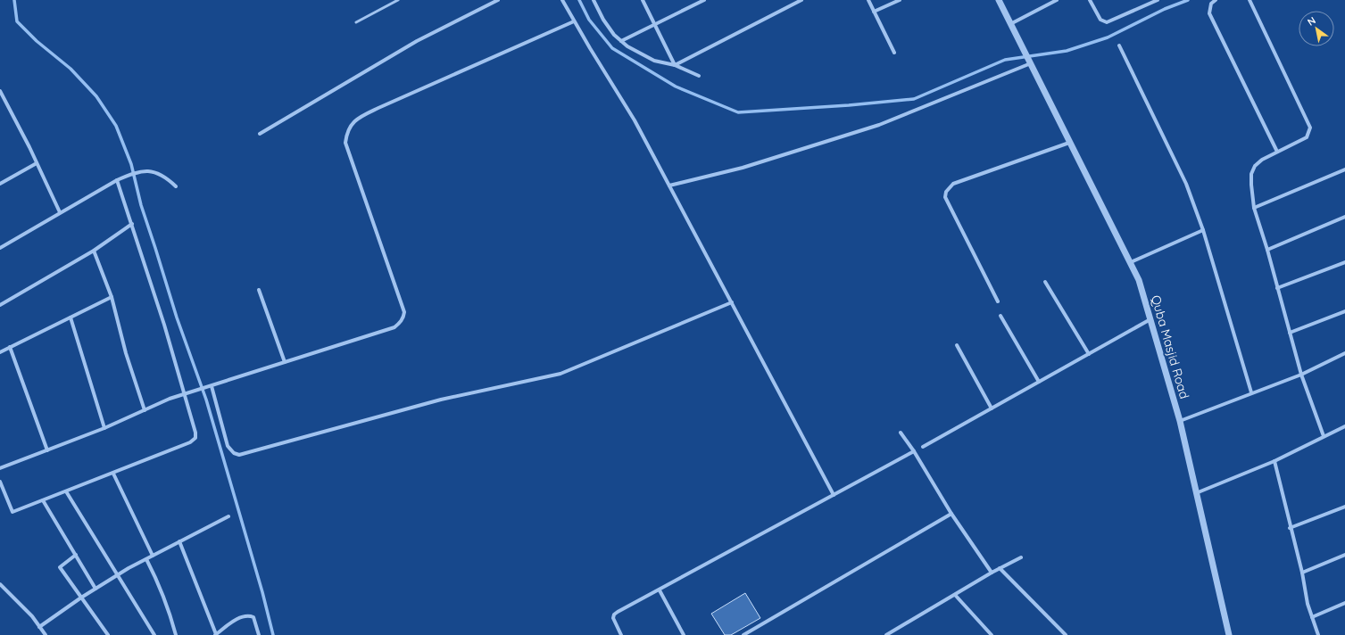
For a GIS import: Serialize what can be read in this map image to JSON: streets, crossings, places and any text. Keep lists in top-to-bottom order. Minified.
{"streets":{"street":["Quba Masjid Road"]},"north":"top left"}
